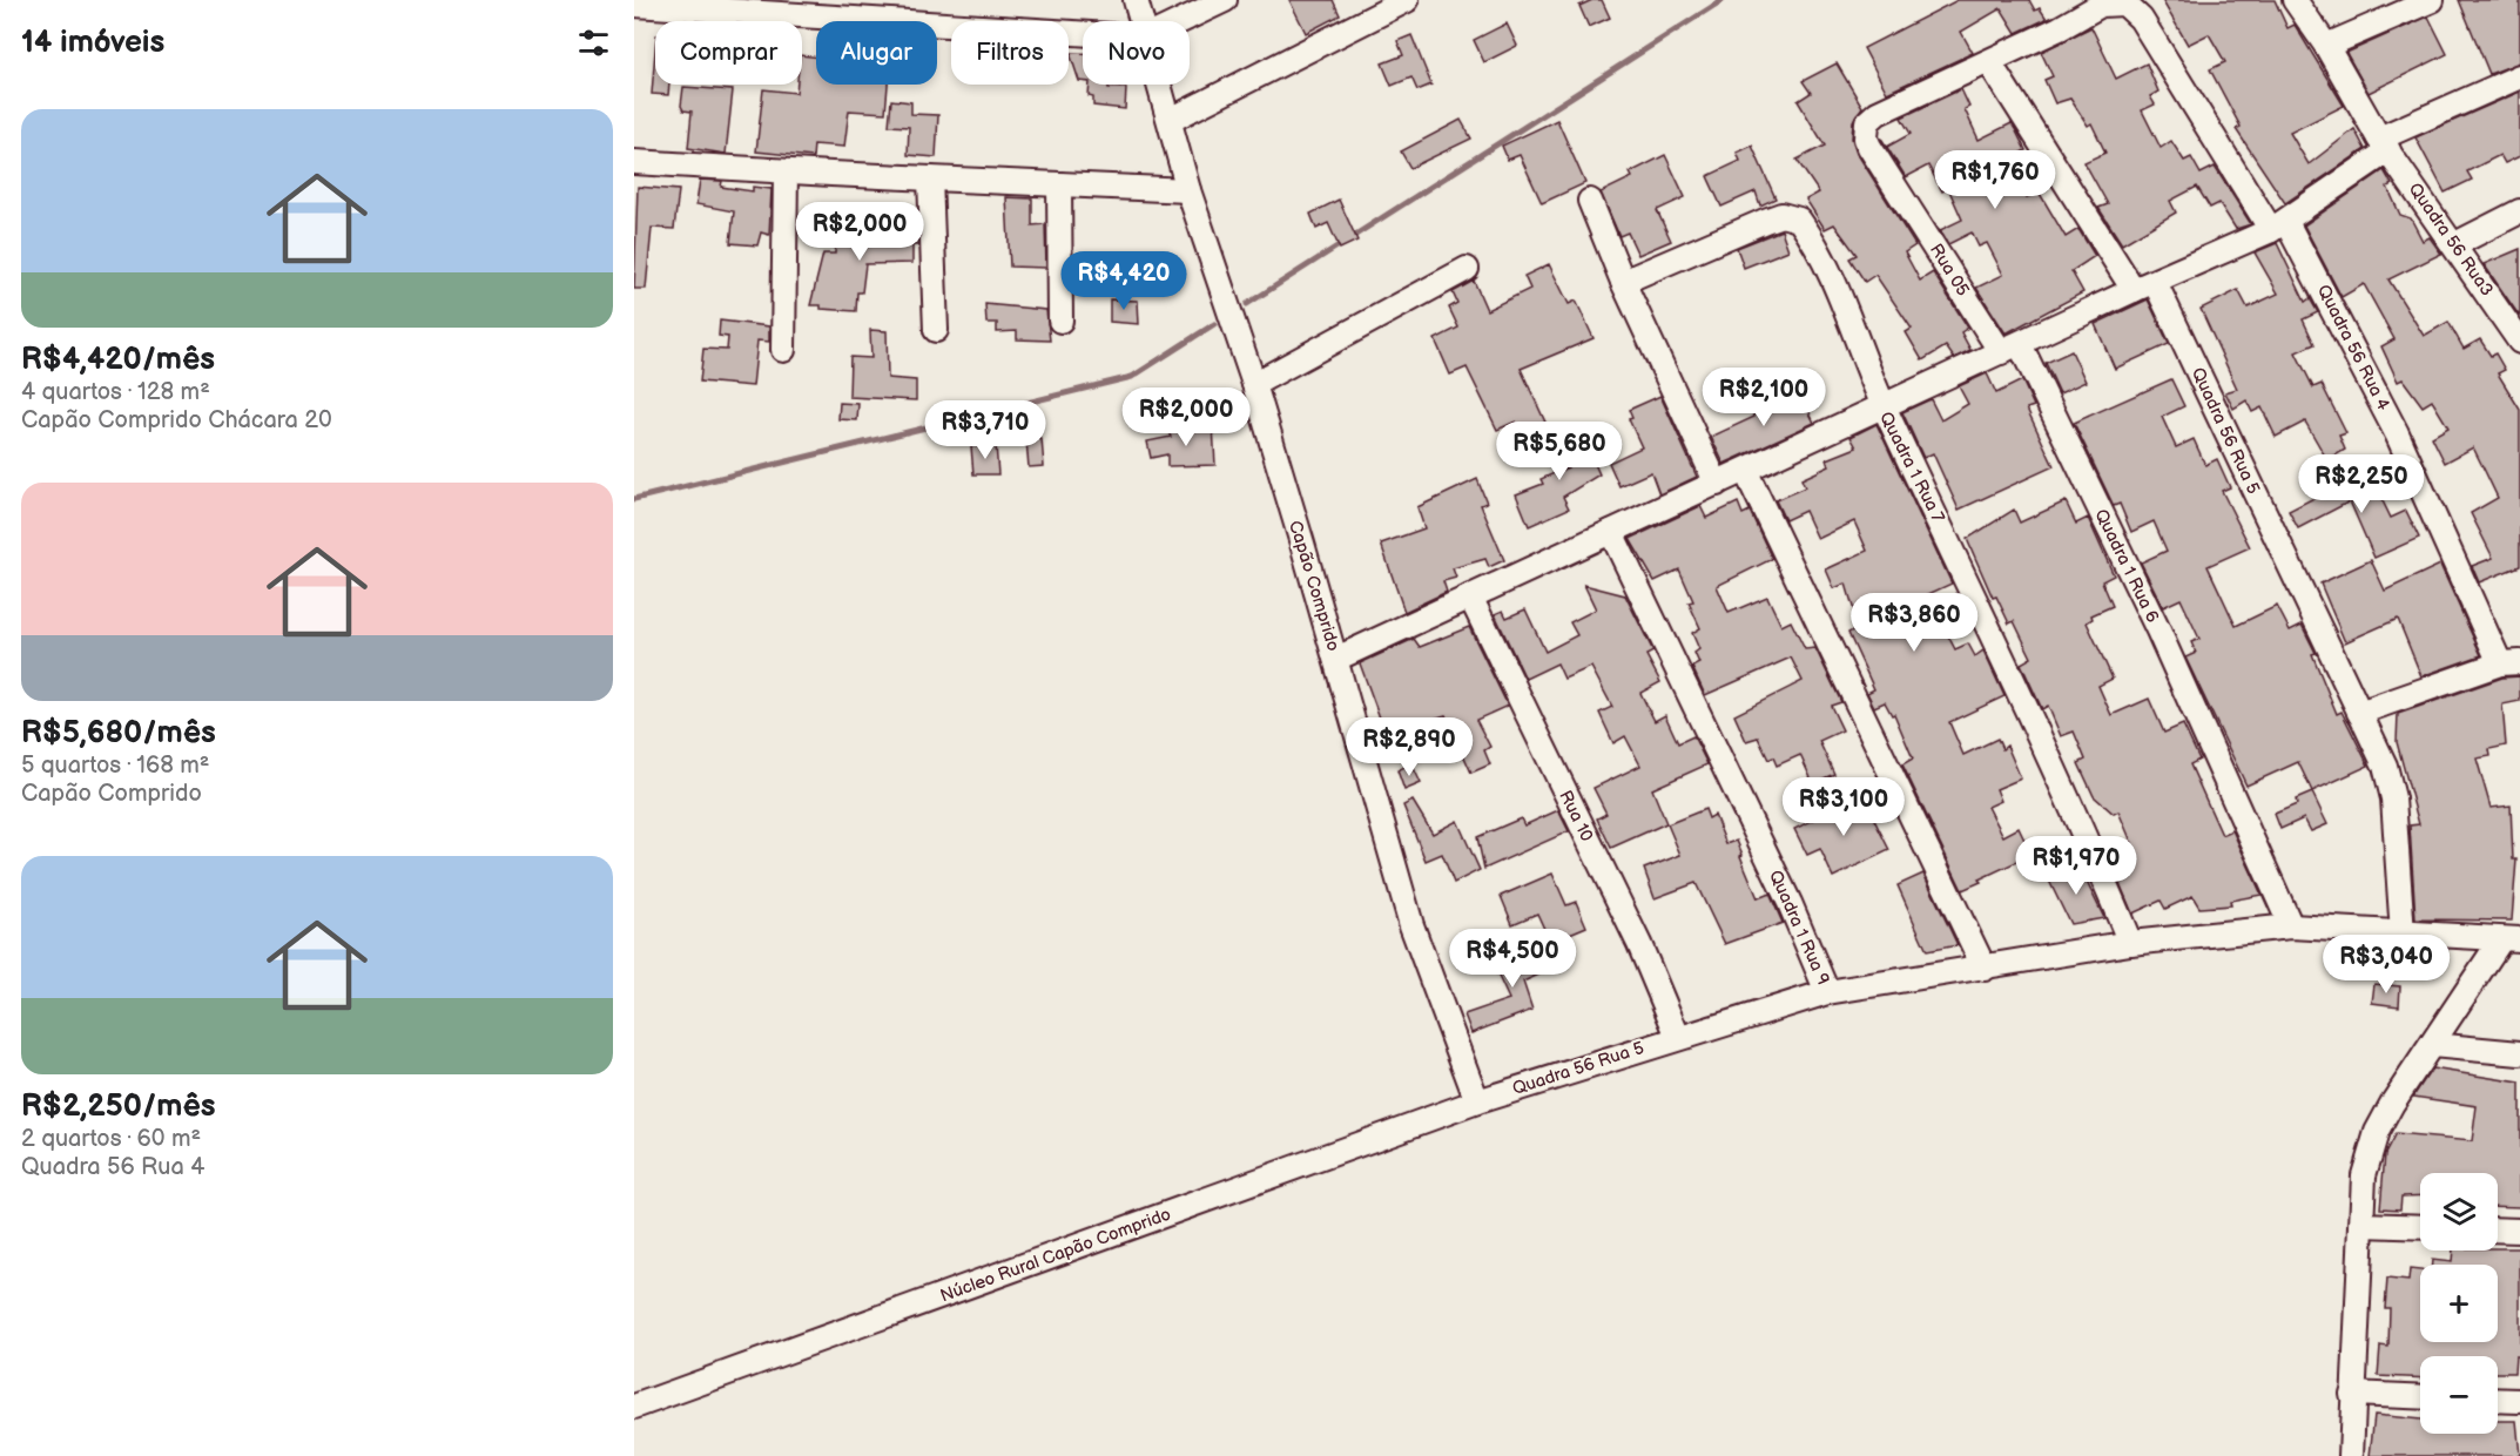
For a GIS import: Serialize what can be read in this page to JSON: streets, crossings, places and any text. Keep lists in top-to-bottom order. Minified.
{"streets":{"street":["Quadra 56 Rua3","Rua 05","Quadra 56 Rua 4","Quadra 56 Rua 5","Quadra 1 Rua 7","Quadra 1 Rua 6","Capão Comprido","Rua 10","Quadra 1 Rua 9","Núcleo Rural Capão Comprido"]},"crossings":[["Rua 05","Quadra 56 Rua 4"],["Rua 05","Quadra 56 Rua 5"],["Rua 05","Quadra 1 Rua 6"],["Quadra 56 Rua 4","Quadra 56 Rua 5"],["Quadra 56 Rua 5","Rua 10"],["Quadra 56 Rua 5","Quadra 1 Rua 9"],["Quadra 56 Rua 5","Núcleo Rural Capão Comprido"],["Quadra 1 Rua 7","Capão Comprido"],["Capão Comprido","Rua 10"],["Capão Comprido","Quadra 1 Rua 9"],["Rua 10","Quadra 1 Rua 9"]],"page":{"heading":"14 imóveis","chip":["Comprar","Alugar","Filtros","Novo"],"list":[{"name":"R$4,420/mês","note":"4 quartos · 128 m² · Capão Comprido Chácara 20"},{"name":"R$5,680/mês","note":"5 quartos · 168 m² · Capão Comprido"},{"name":"R$2,250/mês","note":"2 quartos · 60 m² · Quadra 56 Rua 4"}],"price":["R$1,760","R$2,000","R$4,420","R$2,100","R$2,000","R$3,710","R$5,680","R$2,250","R$3,860","R$2,890","R$3,100","R$1,970","R$4,500","R$3,040"],"map_buttons":["+","−"]}}
